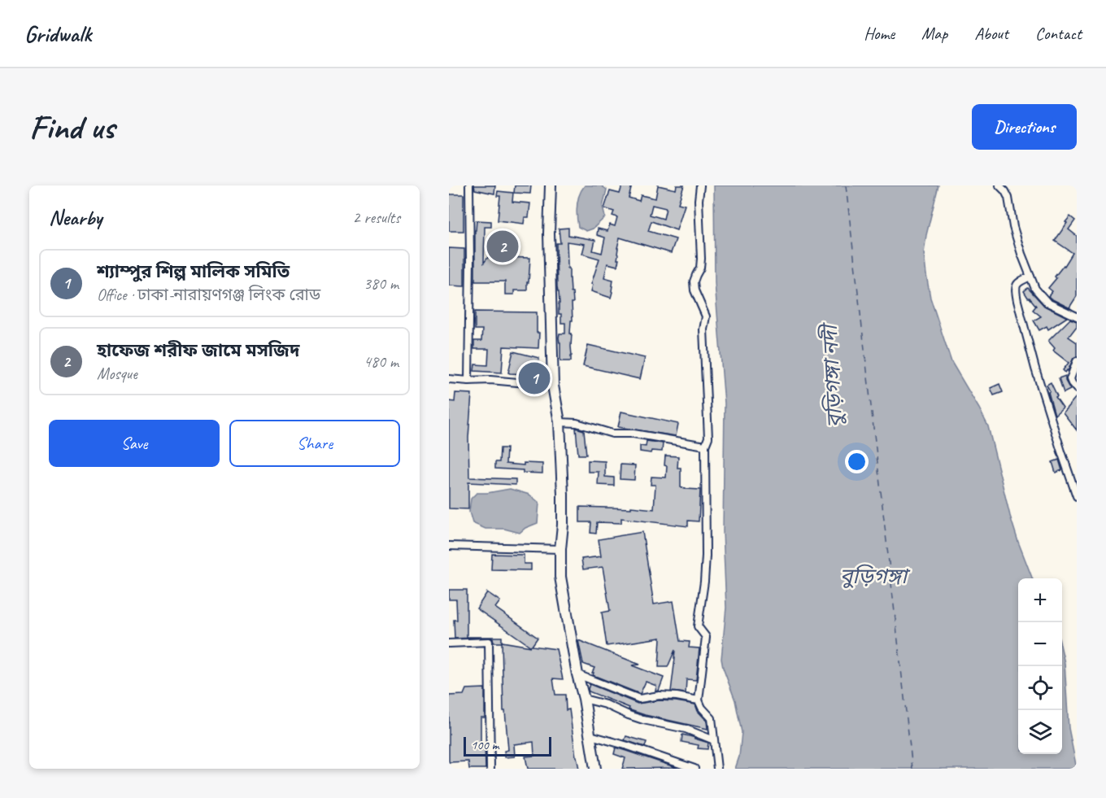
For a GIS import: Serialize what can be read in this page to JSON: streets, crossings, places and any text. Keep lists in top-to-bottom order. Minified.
{"water":["বুড়িগঙ্গা নদী","বুড়িগঙ্গা"],"scale_bar":"100 m","page":{"header":"Gridwalk","nav":["Home","Map","About","Contact"],"buttons":["Directions",["Save","Share"]],"title":"Find us","heading":["Nearby","2 results"],"pins":["2","1"],"list":[{"mark":"1","name":"শ্যাম্পুর শিল্প মালিক সমিতি","note":"Office · ঢাকা-নারায়ণগঞ্জ লিংক রোড","value":"380 m"},{"mark":"2","name":"হাফেজ শরীফ জামে মসজিদ","note":"Mosque","value":"480 m"}],"map_buttons":["+","−"],"scale":"100 m"}}
